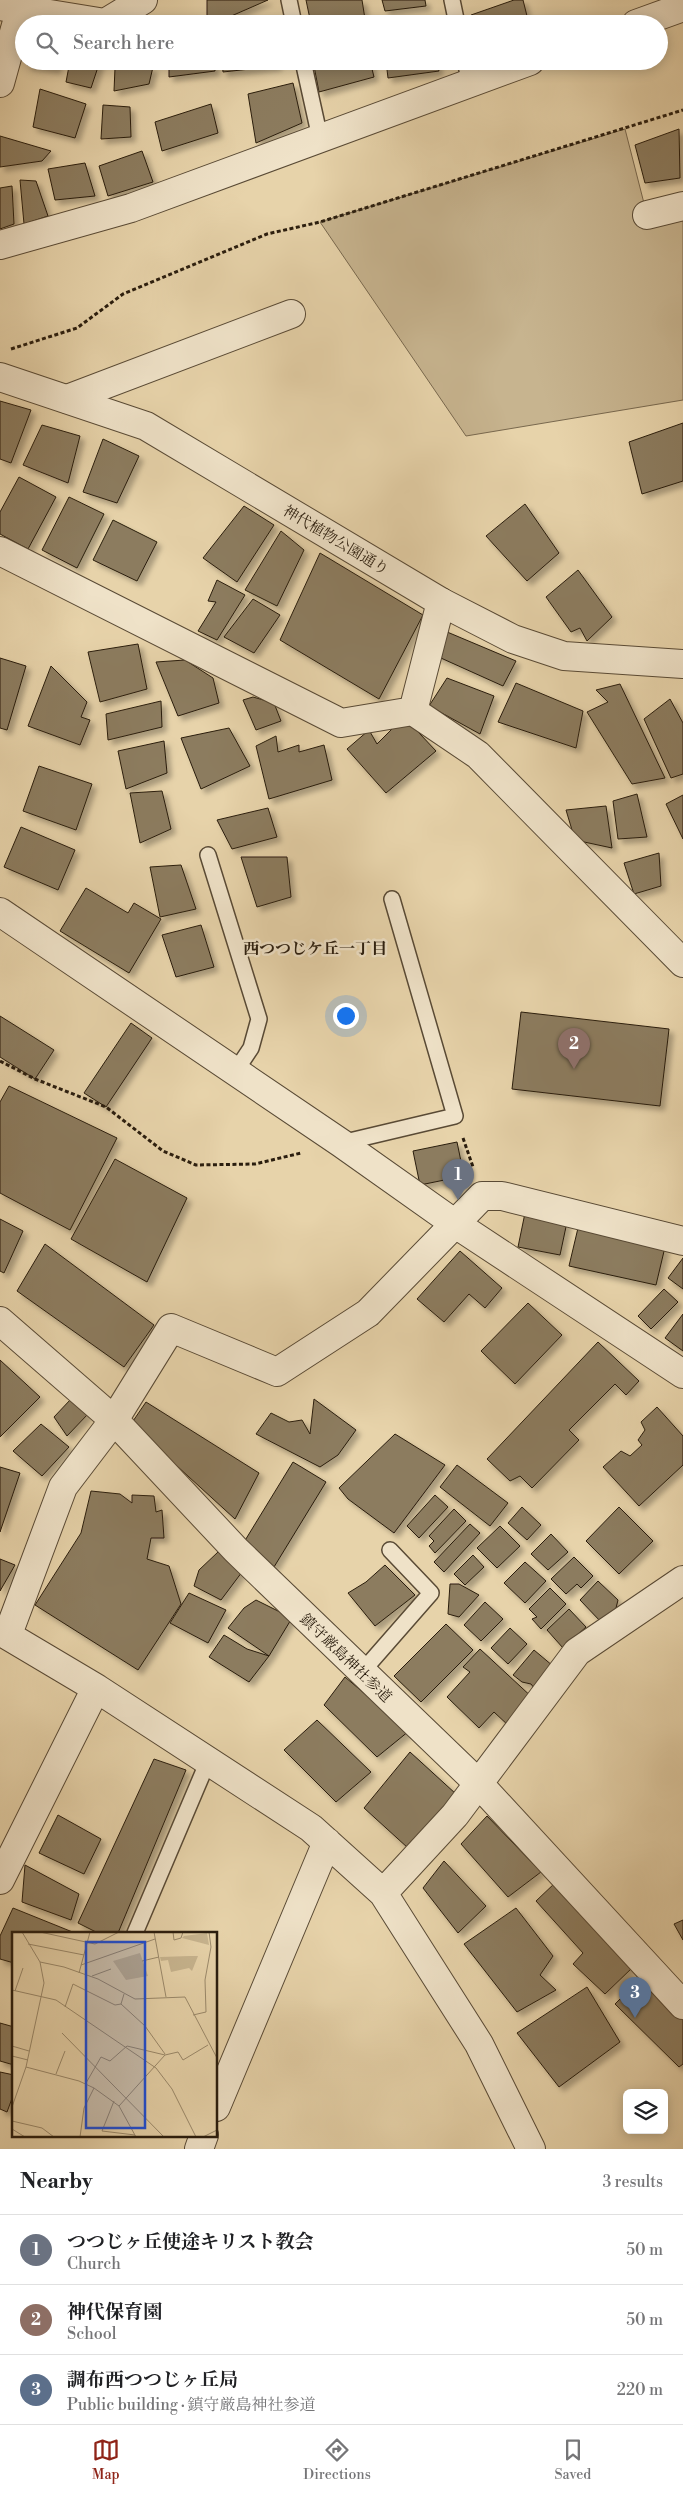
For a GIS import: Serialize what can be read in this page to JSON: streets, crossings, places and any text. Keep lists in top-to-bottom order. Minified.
{"streets":{"street":["神代植物公園通り","鎮守厳島神社参道"]},"districts":["西つつじケ丘一丁目"],"page":{"search":"Search here","pins":["2","1","3"],"heading":["Nearby","3 results"],"list":[{"mark":"1","name":"つつじヶ丘使途キリスト教会","note":"Church","value":"50 m"},{"mark":"2","name":"神代保育園","note":"School","value":"50 m"},{"mark":"3","name":"調布西つつじヶ丘局","note":"Public building · 鎮守厳島神社参道","value":"220 m"}],"nav":["Map","Directions","Saved"]}}
